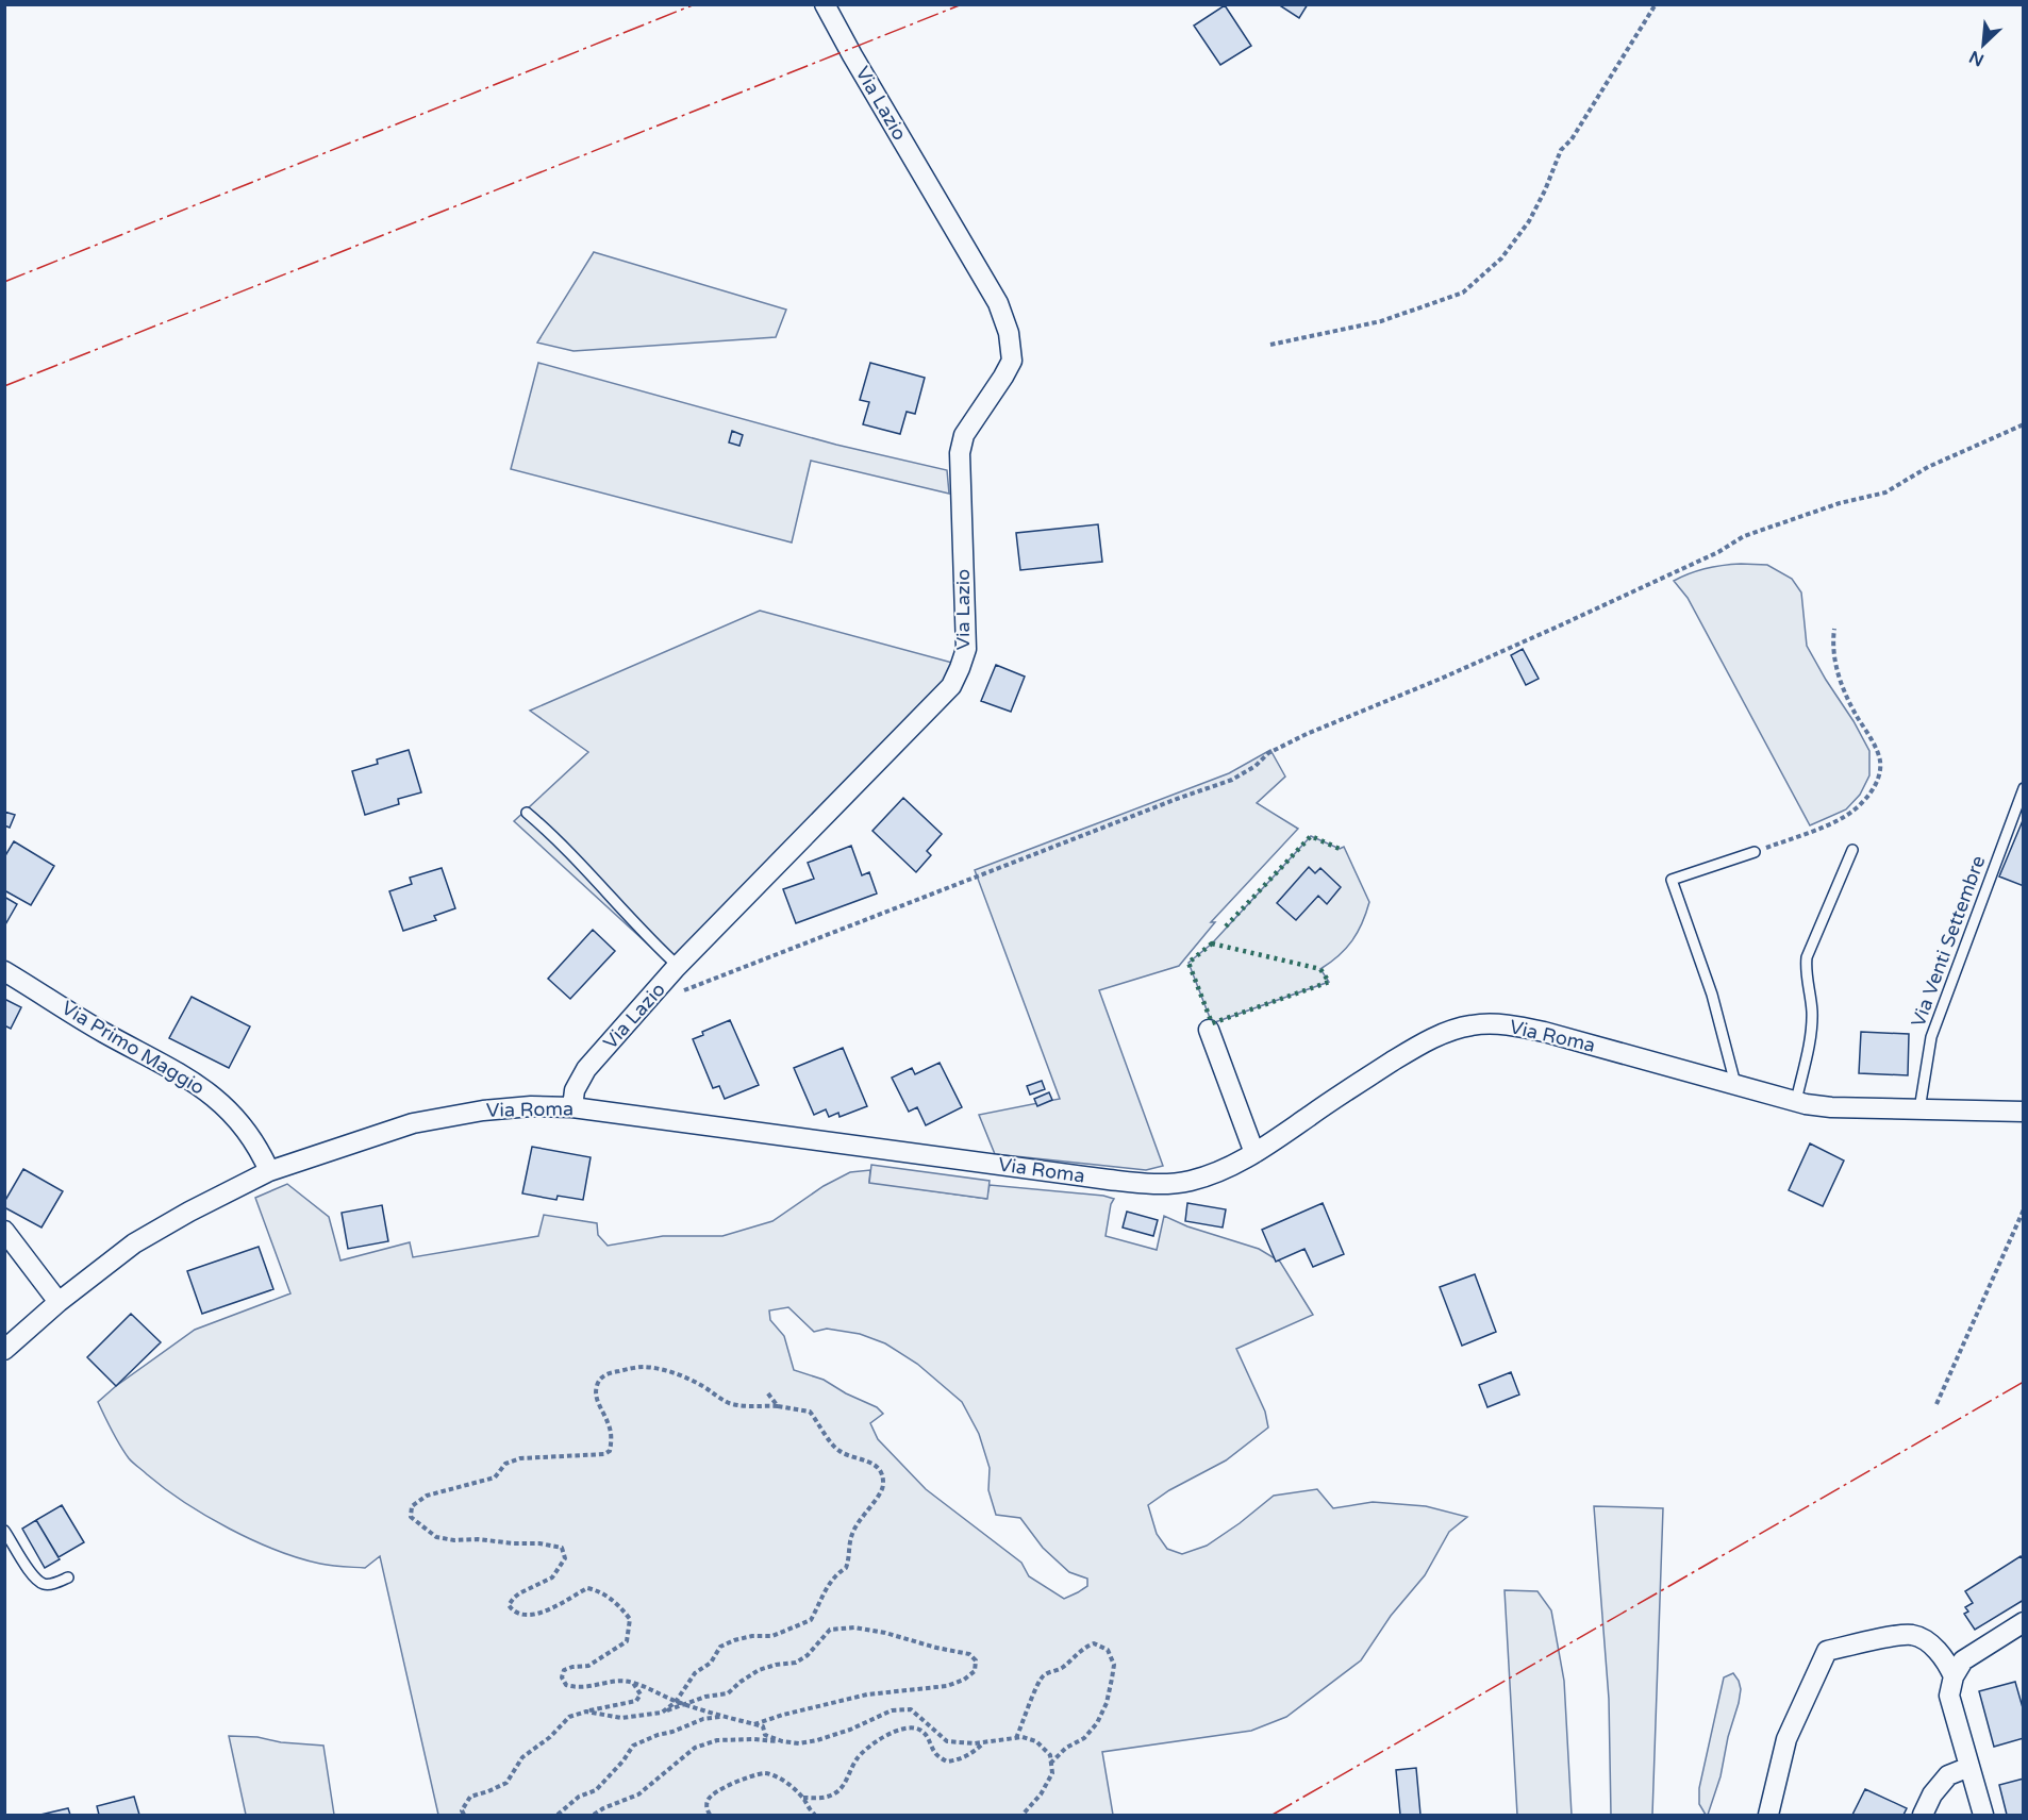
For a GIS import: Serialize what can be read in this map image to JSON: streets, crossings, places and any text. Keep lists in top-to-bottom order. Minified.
{"streets":{"street":["Via Lazio","Via Roma","Via Primo Maggio"],"lane":["Via Venti Settembre"]},"crossings":[["Via Lazio","Via Roma"],["Via Venti Settembre","Via Roma"],["Via Roma","Via Primo Maggio"]],"north":"bottom left"}
